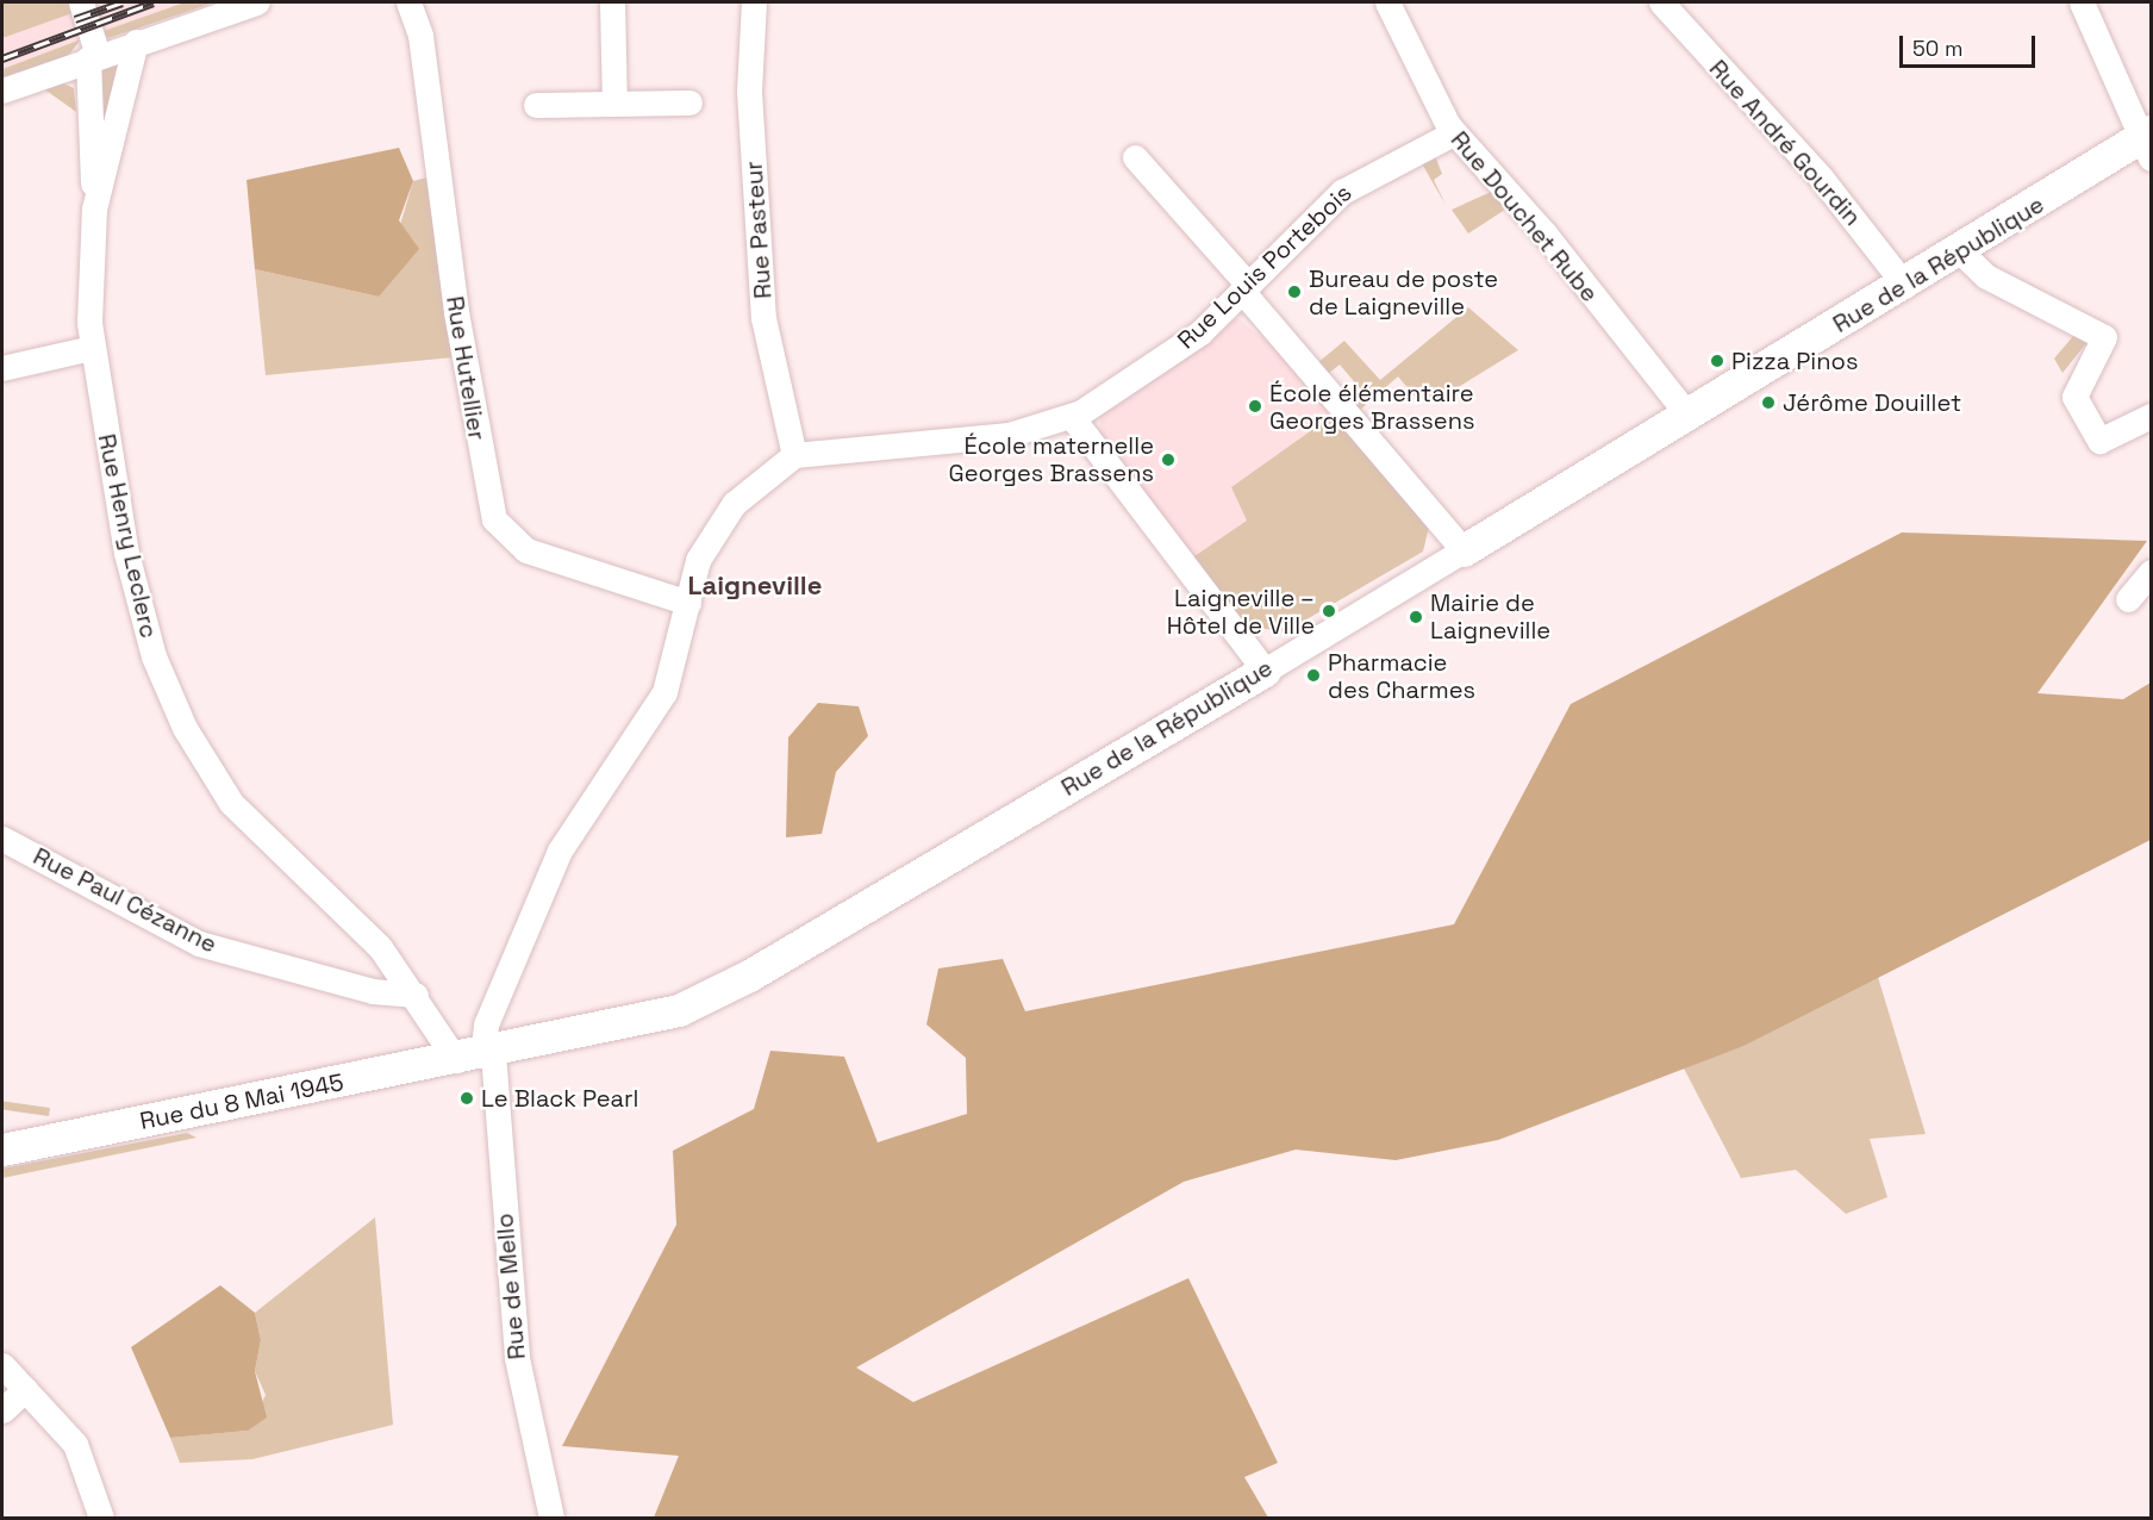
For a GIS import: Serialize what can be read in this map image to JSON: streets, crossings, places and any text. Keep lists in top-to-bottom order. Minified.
{"streets":{"main road":["Rue de la République","Rue du 8 Mai 1945"],"street":["Rue André Gourdin","Rue Douchet Rube","Rue Pasteur","Rue Louis Portebois","Rue Hutellier","Rue Henry Leclerc","Rue Paul Cézanne","Rue de Mello"]},"crossings":[["Rue André Gourdin","Rue de la République"],["Rue Douchet Rube","Rue de la République"],["Rue Douchet Rube","Rue Louis Portebois"],["Rue Pasteur","Rue Louis Portebois"],["Rue de la République","Rue Henry Leclerc"],["Rue de la République","Rue du 8 Mai 1945"],["Rue de la République","Rue de Mello"],["Rue Henry Leclerc","Rue Paul Cézanne"],["Rue Henry Leclerc","Rue du 8 Mai 1945"],["Rue Henry Leclerc","Rue de Mello"],["Rue du 8 Mai 1945","Rue de Mello"]],"districts":["Laigneville"],"places":["Bureau de poste de Laigneville","Pizza Pinos","Jérôme Douillet","École élémentaire Georges Brassens","École maternelle Georges Brassens","Laigneville – Hôtel de Ville","Mairie de Laigneville","Pharmacie des Charmes","Le Black Pearl"],"scale_bar":"50 m"}
